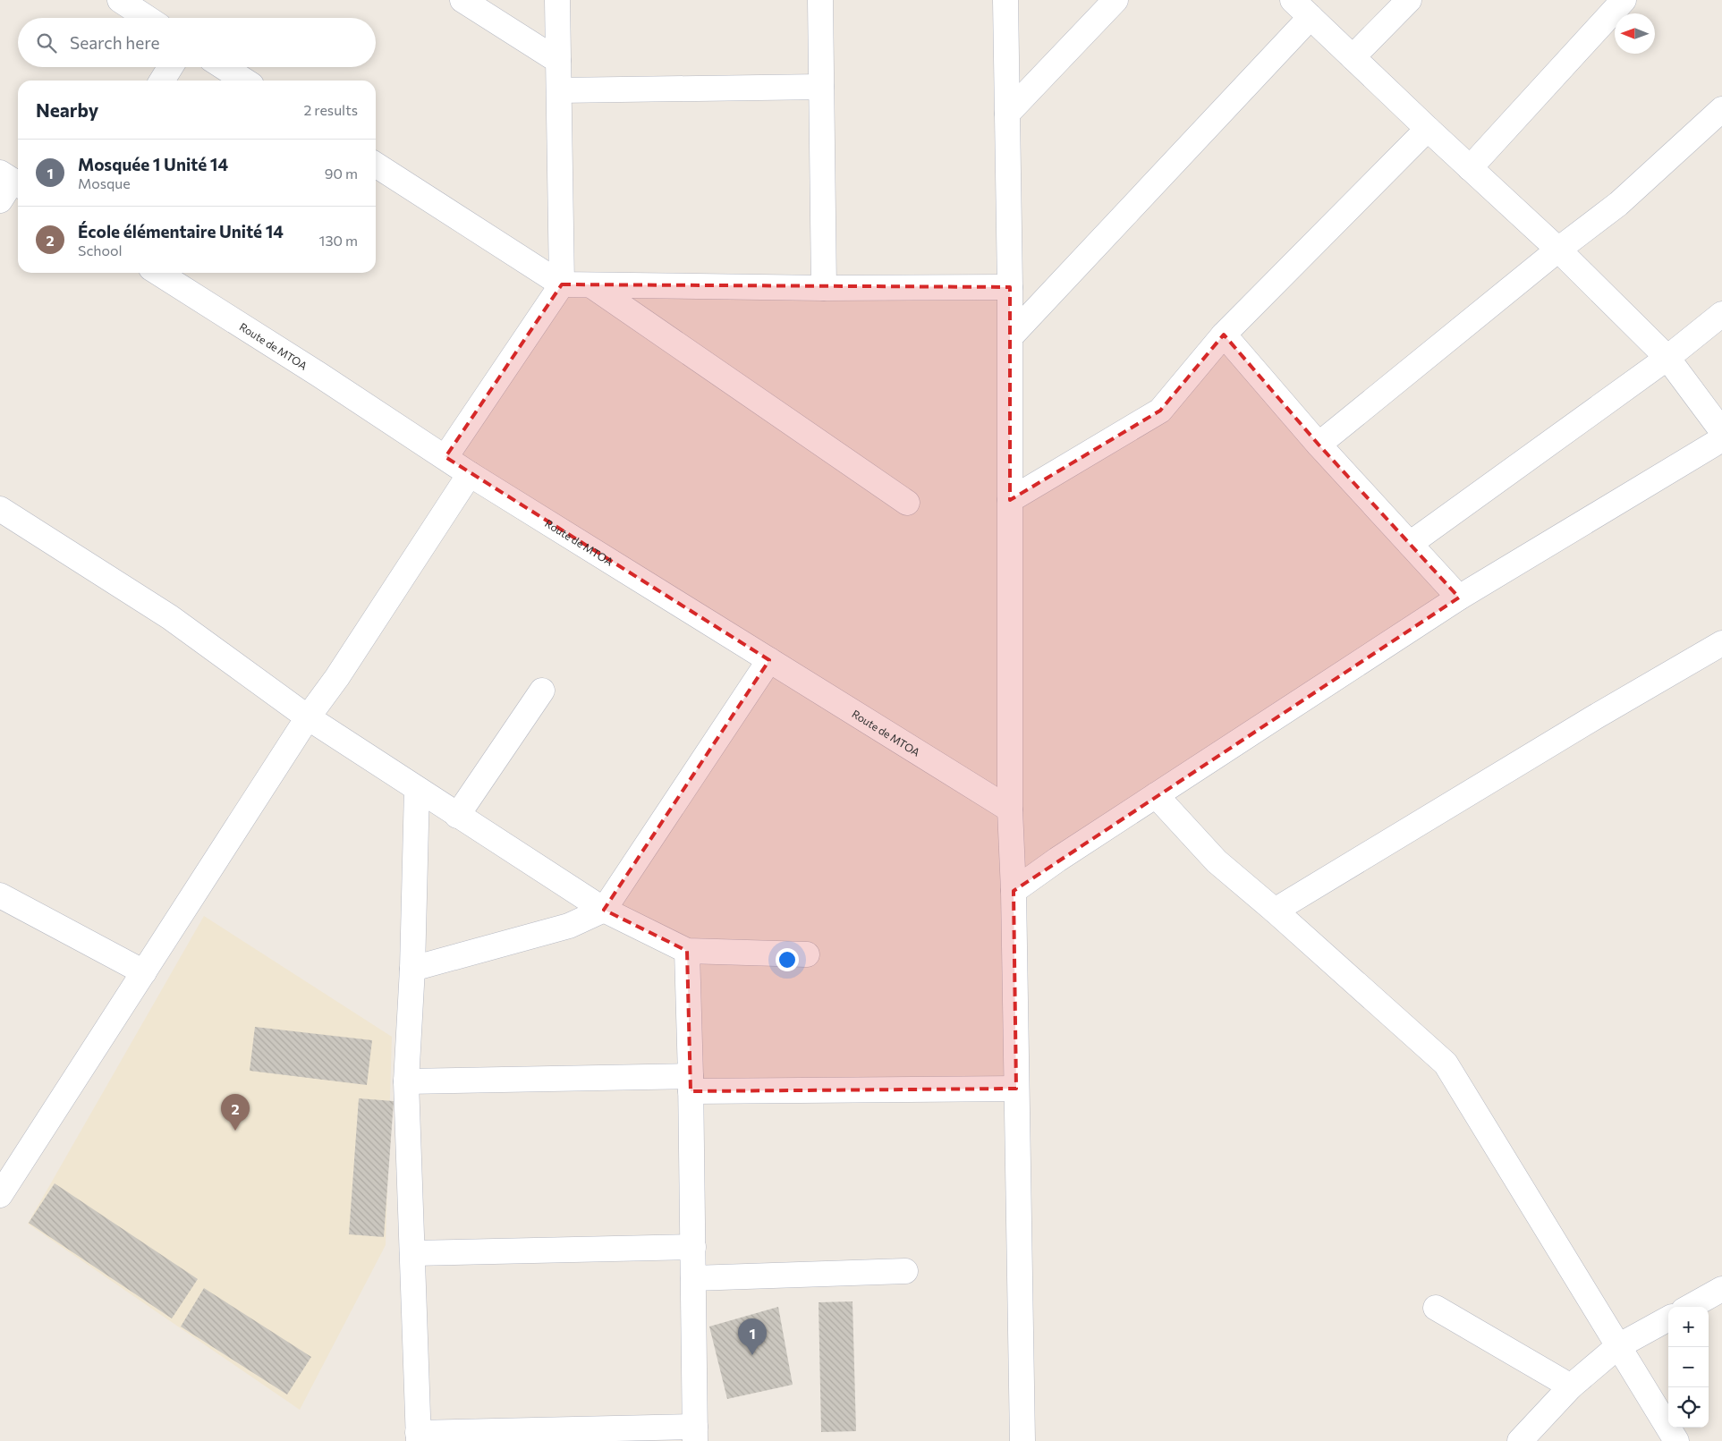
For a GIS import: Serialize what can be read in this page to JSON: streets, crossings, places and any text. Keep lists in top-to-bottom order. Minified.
{"streets":{"street":["Route de MTOA"]},"north":"left","page":{"search":"Search here","heading":["Nearby","2 results"],"list":[{"mark":"1","name":"Mosquée 1 Unité 14","note":"Mosque","value":"90 m"},{"mark":"2","name":"École élémentaire Unité 14","note":"School","value":"130 m"}],"pins":["2","1"],"map_buttons":["+","−"]}}
